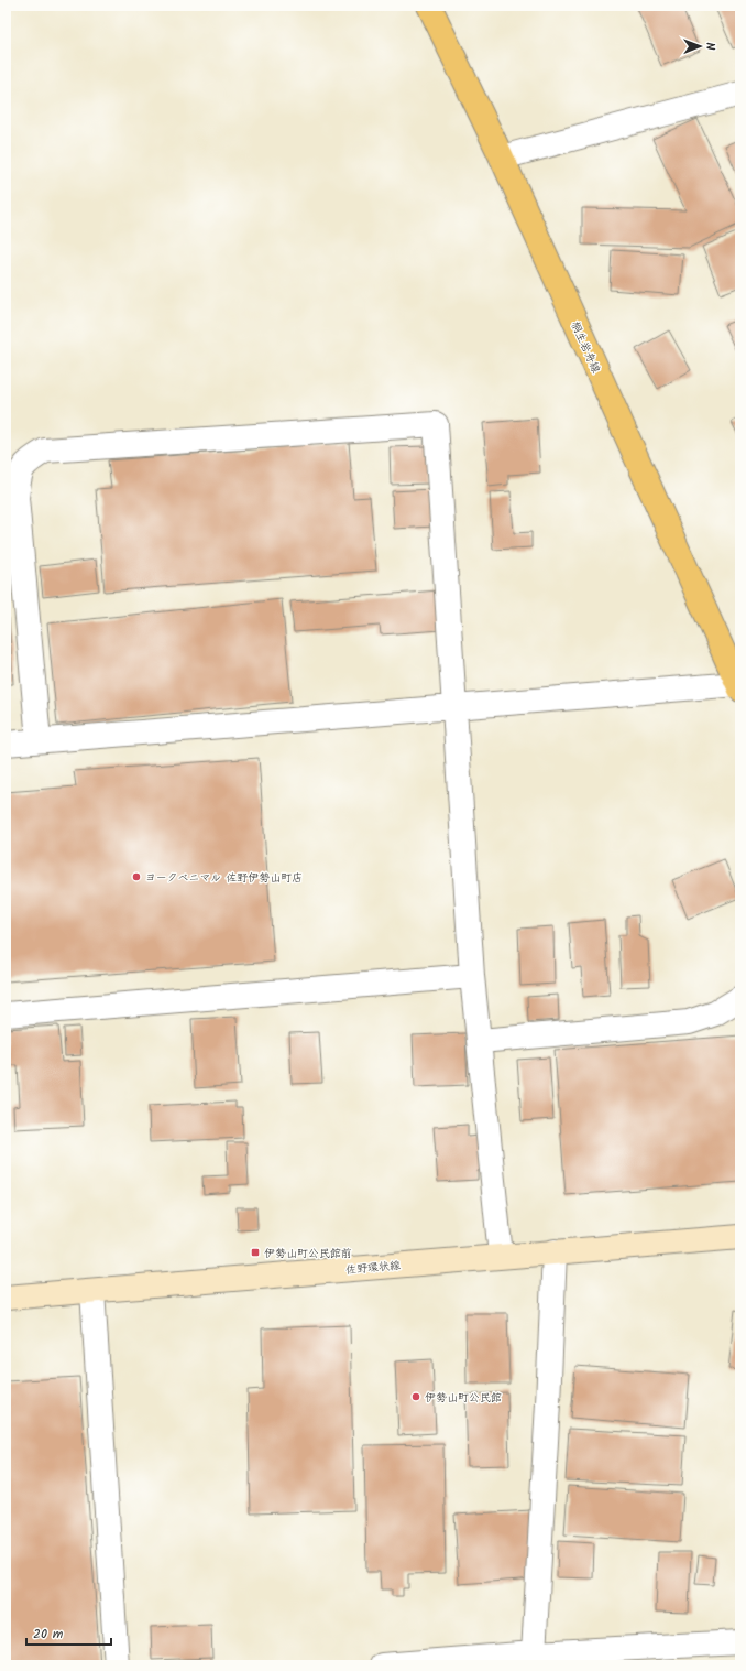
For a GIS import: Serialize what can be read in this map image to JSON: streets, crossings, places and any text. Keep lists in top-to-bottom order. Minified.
{"streets":{"main road":["桐生岩舟線","佐野環状線"]},"places":{"other":["ヨークベニマル 佐野伊勢山町店","伊勢山町公民館"],"transit":["伊勢山町公民館前"]},"scale_bar":"20 m","north":"right"}
